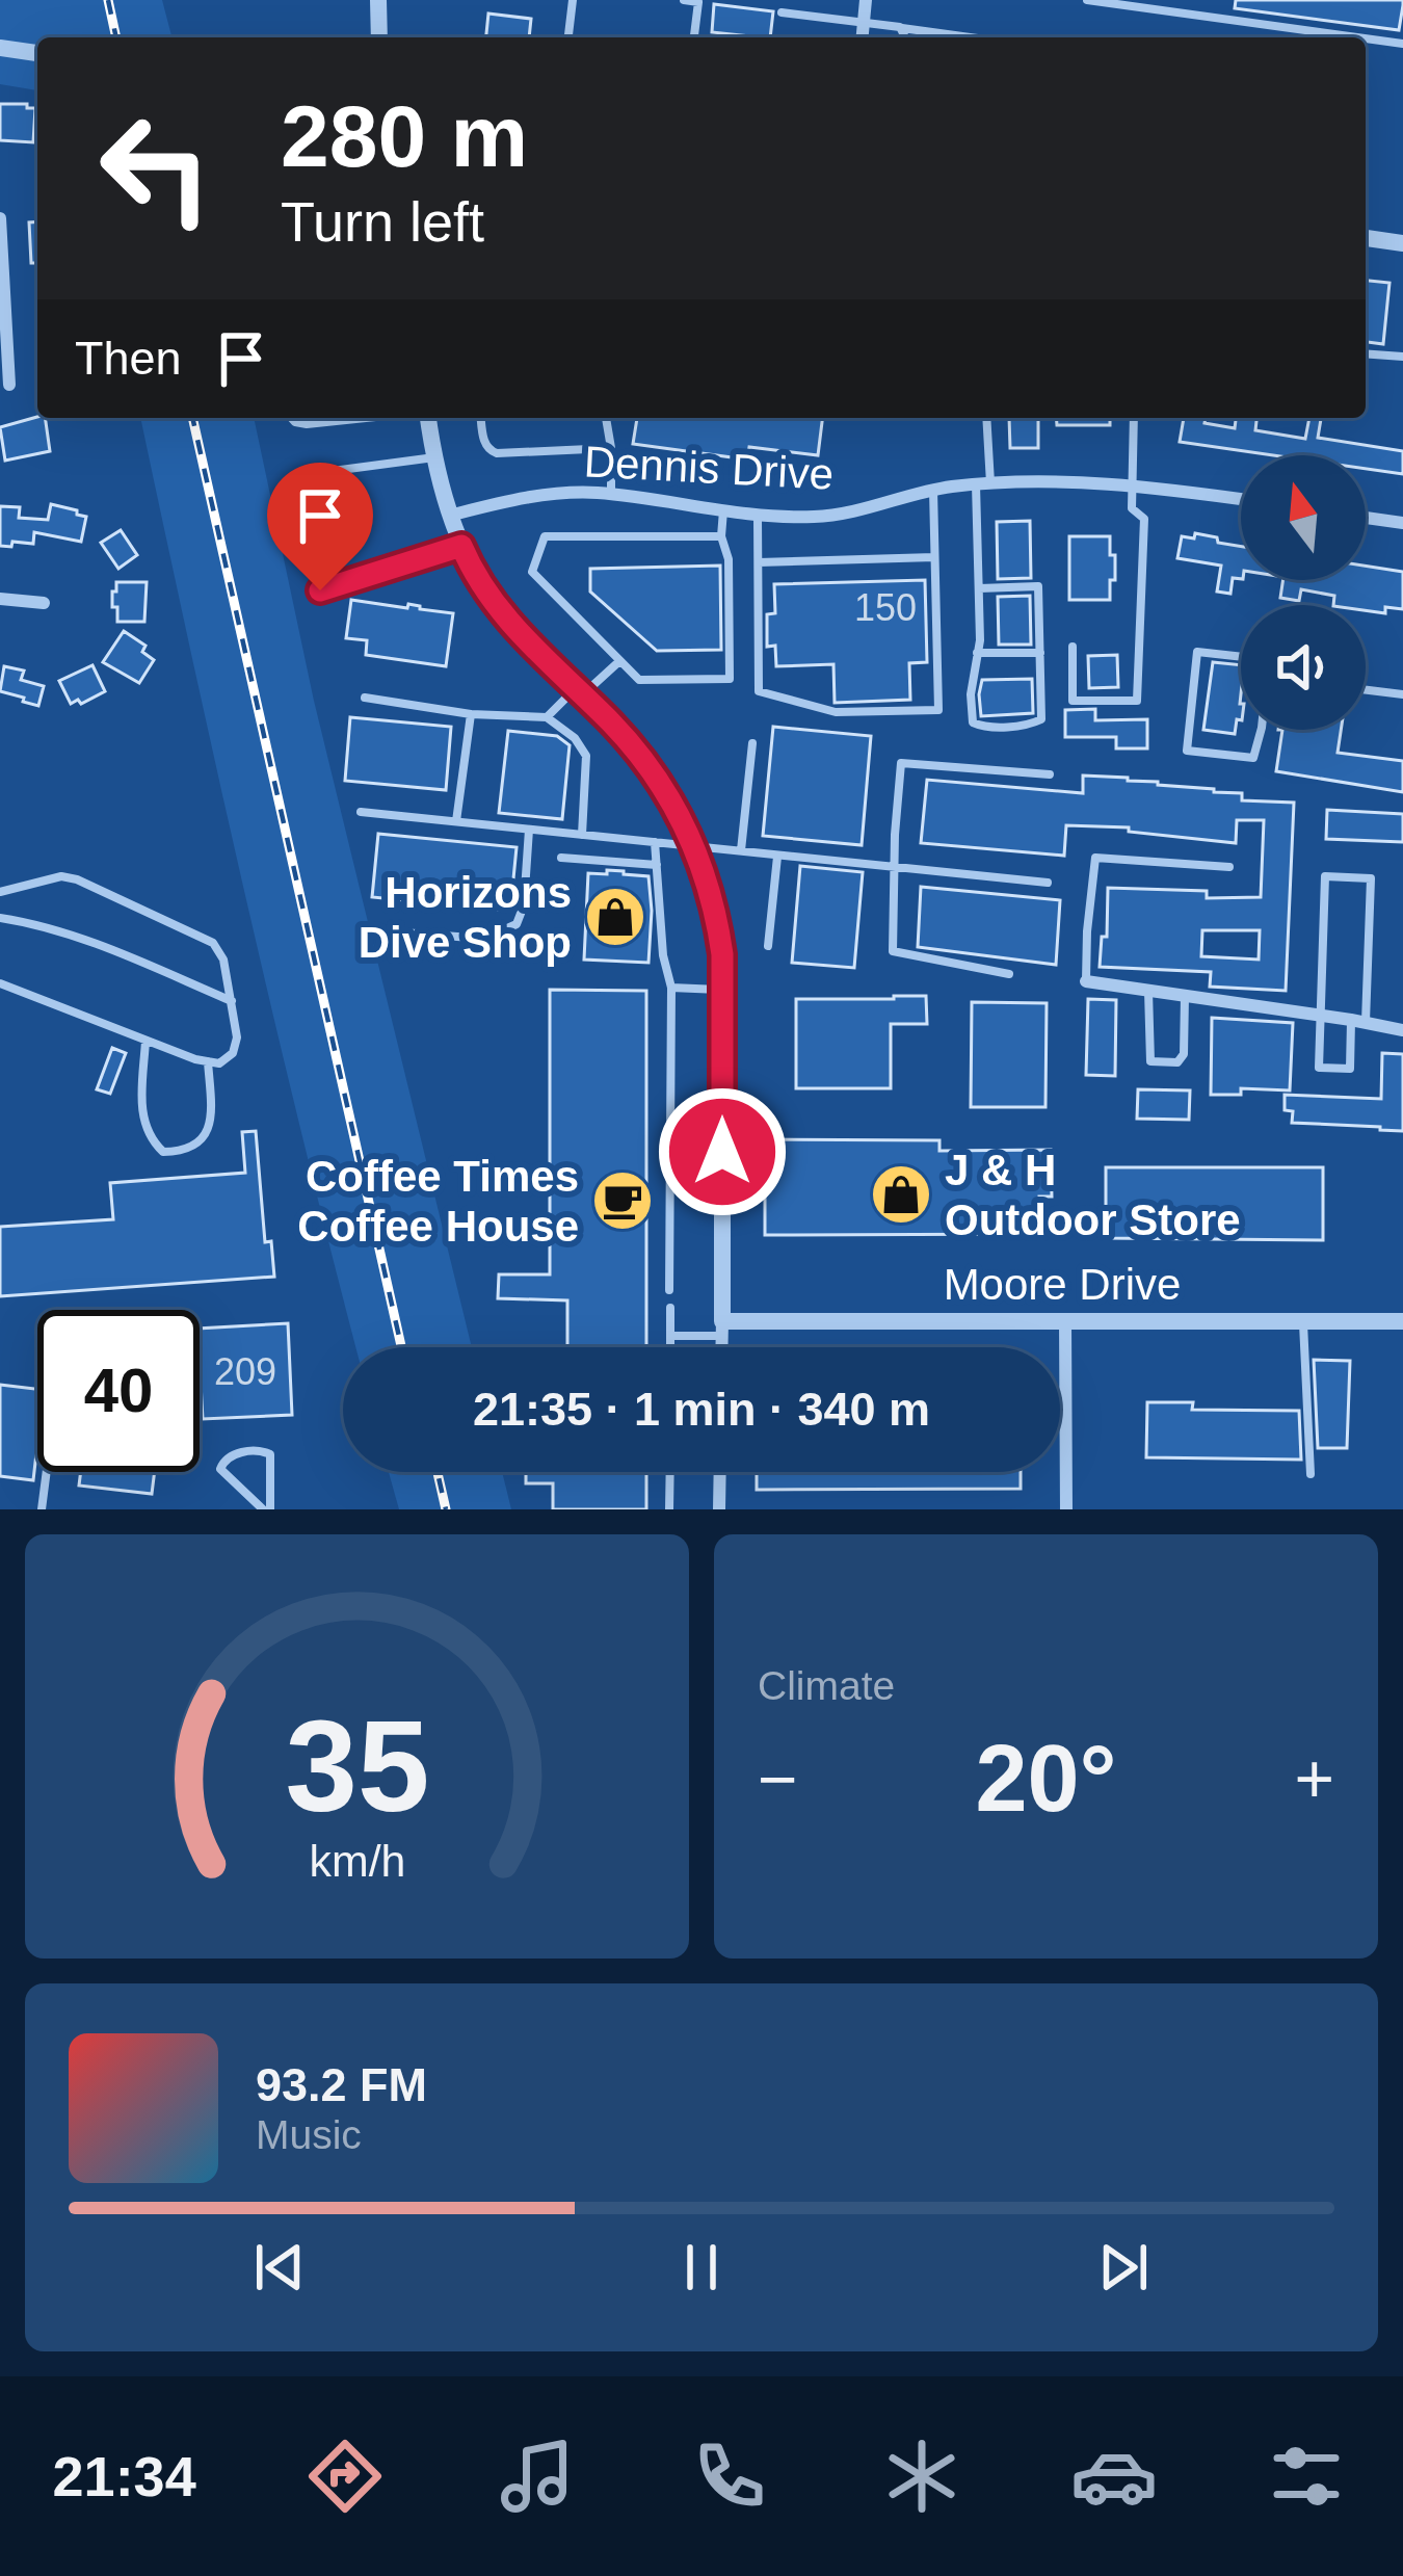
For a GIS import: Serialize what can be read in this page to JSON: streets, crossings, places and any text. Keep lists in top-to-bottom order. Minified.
{"streets":{"street":["Dennis Drive","Moore Drive"]},"places":{"shop":["Horizons Dive Shop","J & H Outdoor Store"],"cafe":["Coffee Times Coffee House"]},"house_numbers":["150","209"],"north":"top","page":{"turn":["280 m","Turn left"],"then":"Then","limit":"40","trip":"21:35 · 1 min · 340 m","tile":"Climate","heat":["−","20°","+"],"song":["93.2 FM","Music"],"tabs":"21:34","gauge":["35","km/h"]}}
